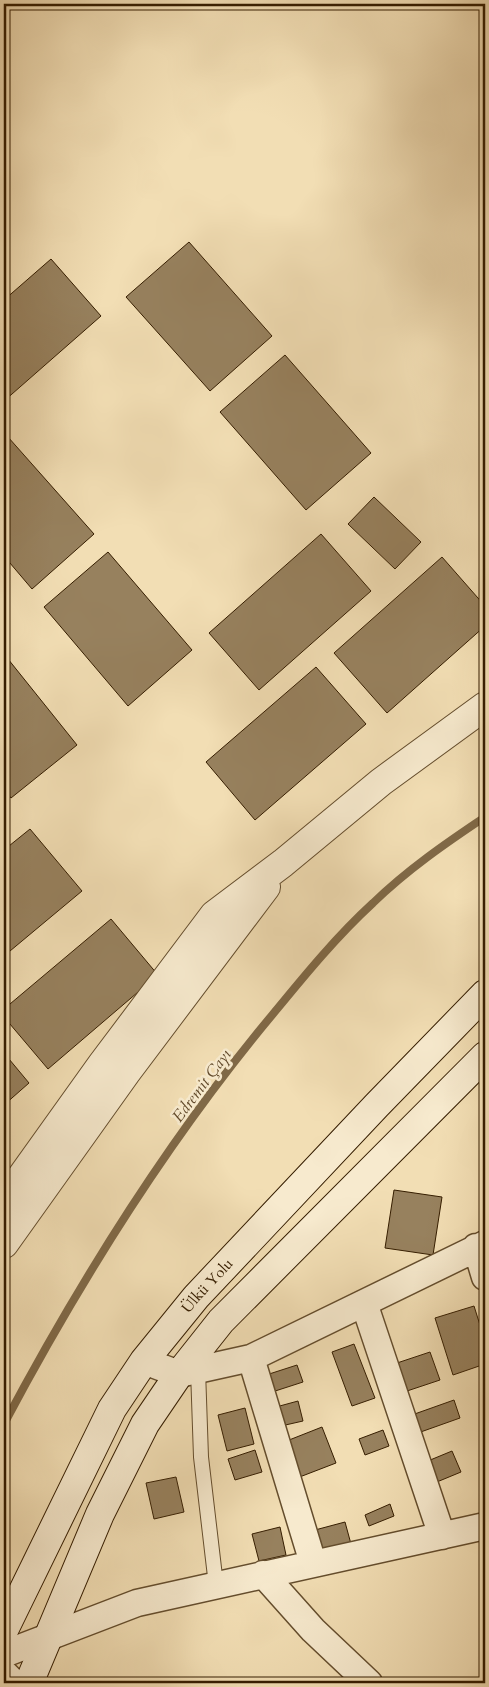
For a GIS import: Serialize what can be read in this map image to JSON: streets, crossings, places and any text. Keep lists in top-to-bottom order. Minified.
{"streets":{"main road":["Ülkü Yolu"]},"water":["Edremit Çayı"]}
